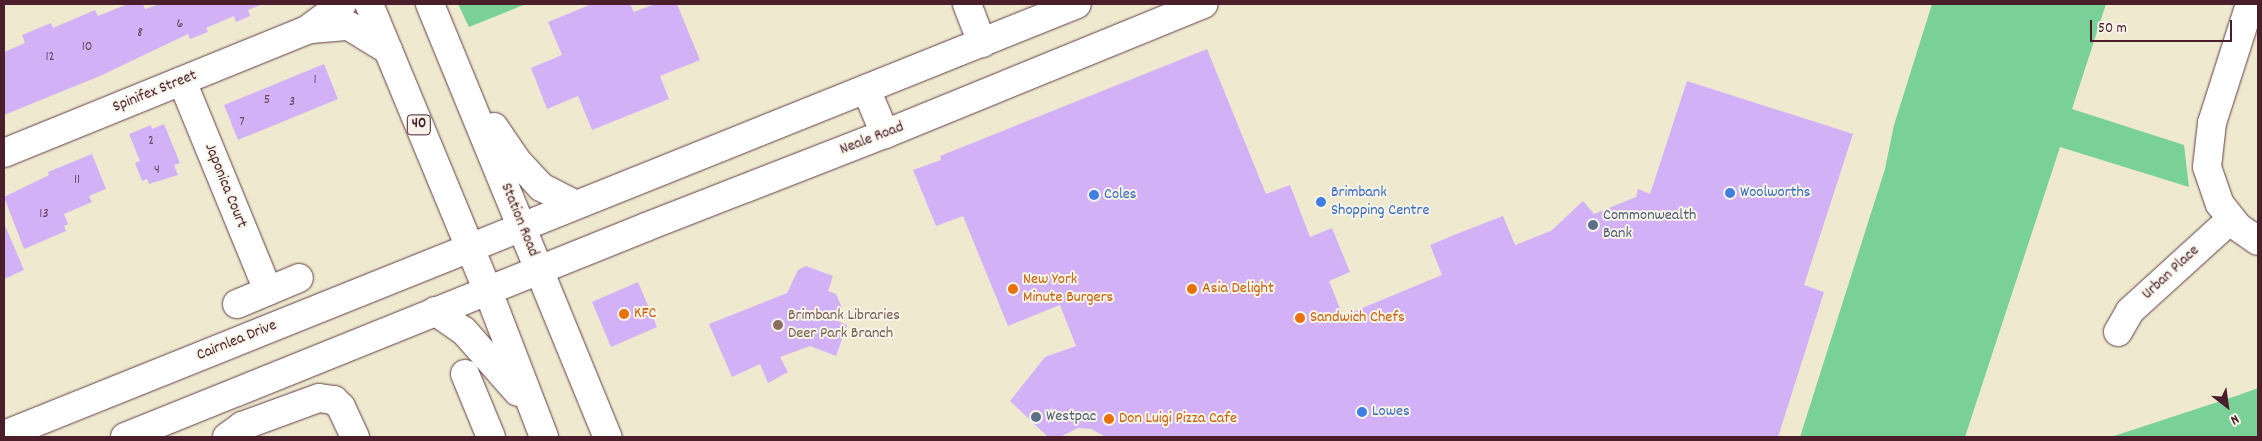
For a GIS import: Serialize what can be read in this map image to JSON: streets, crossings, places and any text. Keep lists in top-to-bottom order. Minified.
{"streets":{"street":["Spinifex Street","40","Neale Road","Japonica Court","Station Road","Urban Place","Cairnlea Drive"]},"crossings":[["Spinifex Street","40"],["Spinifex Street","Japonica Court"],["40","Neale Road"],["40","Cairnlea Drive"],["Neale Road","Station Road"],["Station Road","Cairnlea Drive"]],"places":["Woolworths","Coles","Brimbank Shopping Centre","Commonwealth Bank","New York Minute Burgers","Asia Delight","KFC","Sandwich Chefs","Brimbank Libraries Deer Park Branch","Lowes","Westpac","Don Luigi Pizza Cafe"],"house_numbers":["6","8","10","12","1","5","3","7","2","4","11","13"],"scale_bar":"50 m","north":"bottom right"}
